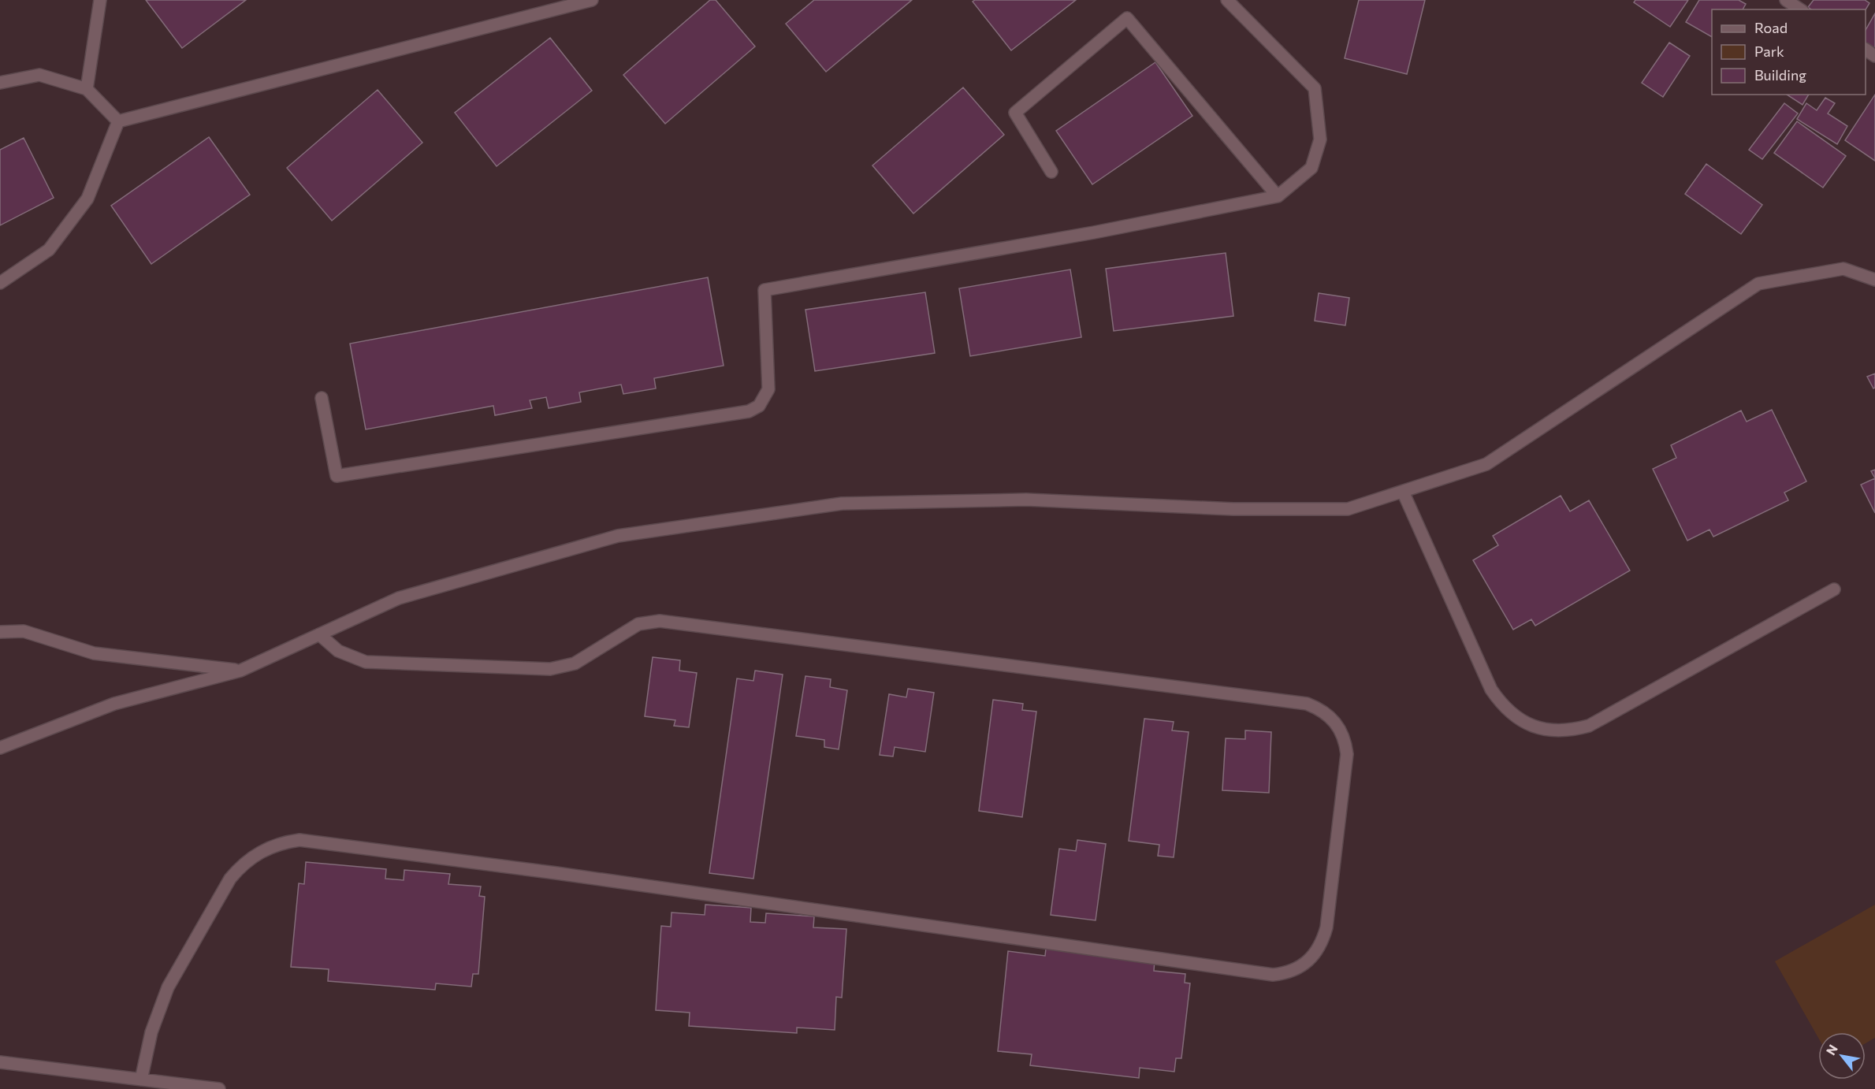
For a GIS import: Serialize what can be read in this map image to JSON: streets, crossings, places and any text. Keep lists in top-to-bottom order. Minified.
{"legend":["Road","Park","Building"],"north":"top left"}
